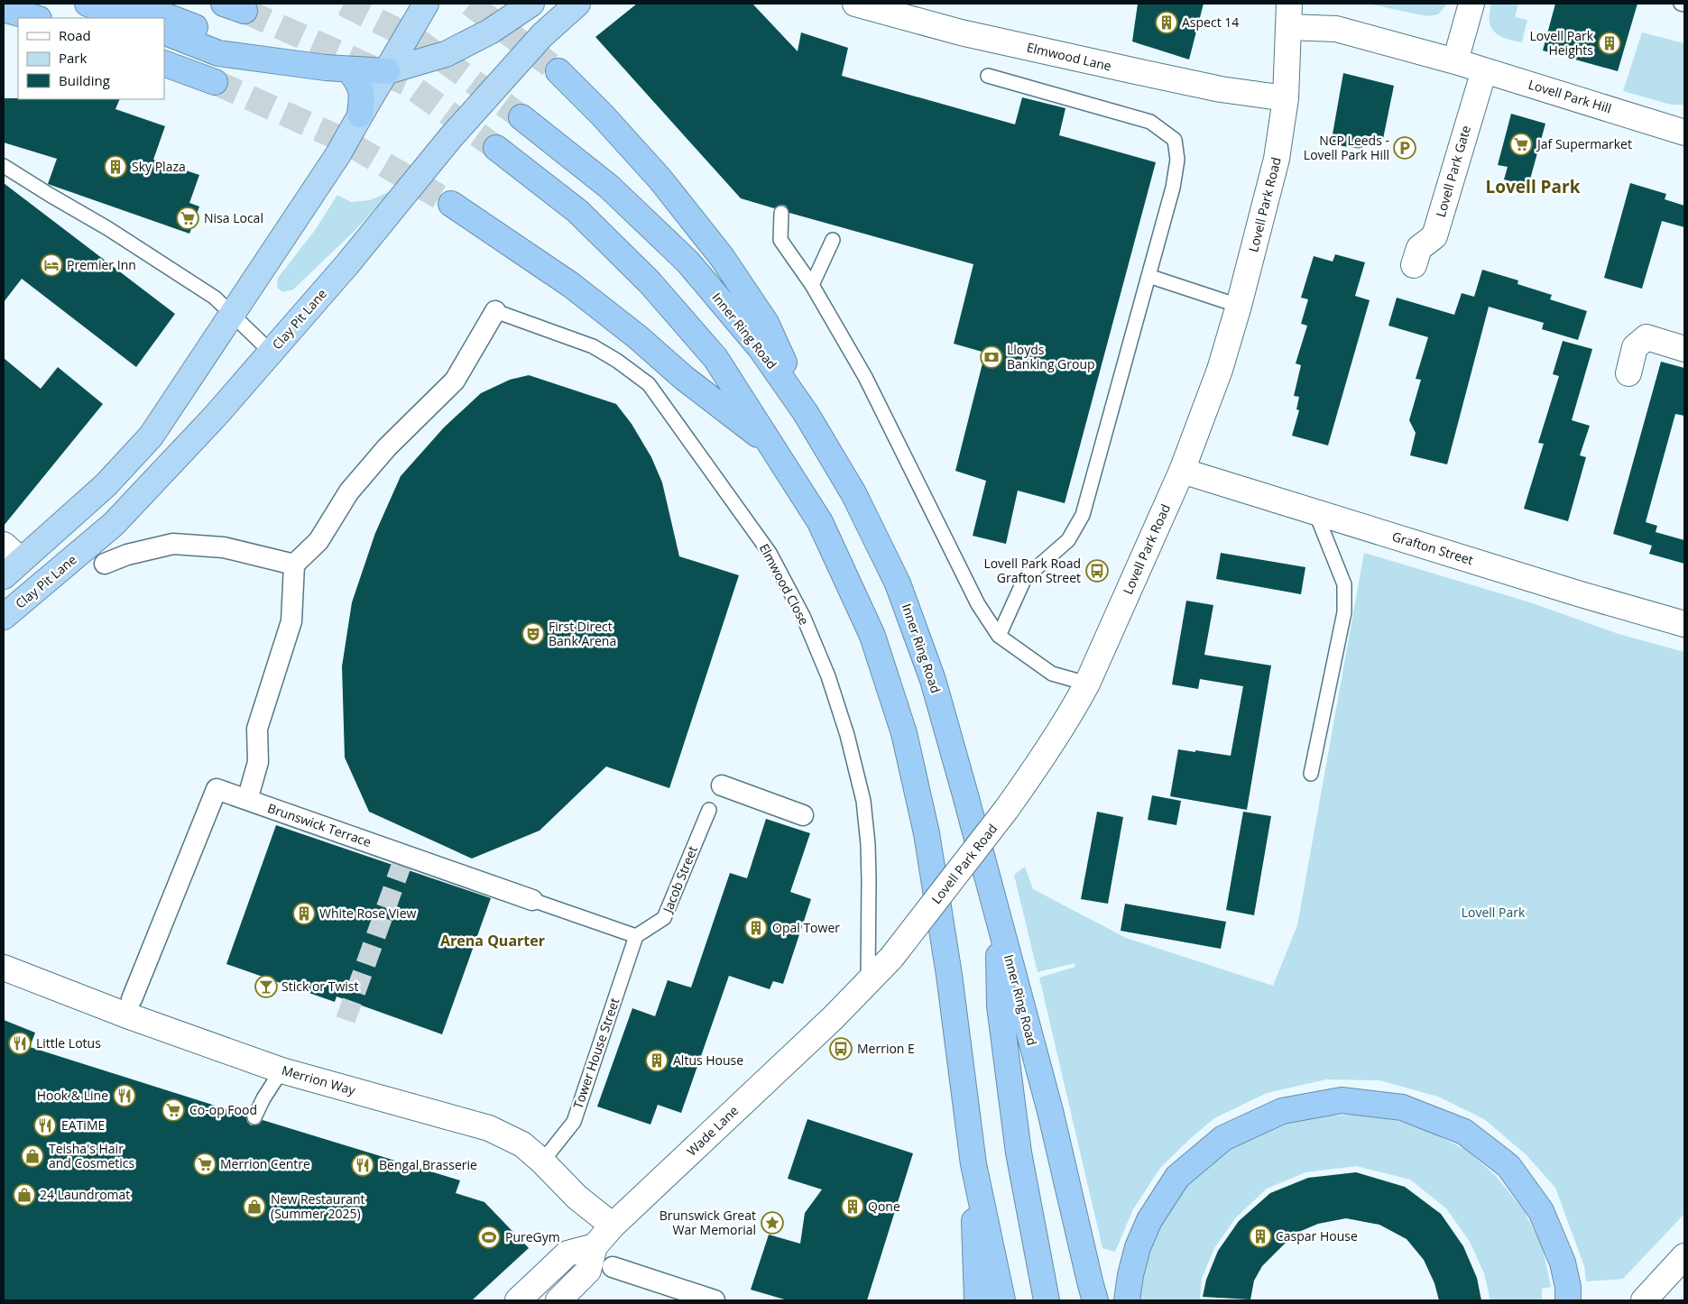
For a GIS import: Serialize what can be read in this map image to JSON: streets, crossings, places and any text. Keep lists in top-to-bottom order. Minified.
{"streets":{"highway":["Clay Pit Lane","Inner Ring Road"],"street":["Elmwood Lane","Lovell Park Hill","Lovell Park Gate","Lovell Park Road","Grafton Street","Brunswick Terrace","Merrion Way","Wade Lane"],"lane":["Elmwood Close","Jacob Street","Tower House Street"]},"crossings":[["Elmwood Lane","Lovell Park Road"],["Lovell Park Hill","Lovell Park Gate"],["Lovell Park Hill","Lovell Park Road"],["Lovell Park Road","Grafton Street"],["Lovell Park Road","Elmwood Close"],["Lovell Park Road","Wade Lane"],["Brunswick Terrace","Jacob Street"],["Brunswick Terrace","Tower House Street"],["Jacob Street","Tower House Street"],["Tower House Street","Merrion Way"],["Merrion Way","Wade Lane"]],"districts":["Lovell Park","Arena Quarter"],"parks":["Lovell Park"],"places":{"building":["Aspect 14","Lovell Park Heights","Sky Plaza","White Rose View","Opal Tower","Altus House","Qone","Caspar House"],"supermarket":["Jaf Supermarket","Nisa Local","Co-op Food","Merrion Centre"],"parking":["NCP Leeds - Lovell Park Hill"],"hotel":["Premier Inn"],"bank":["Lloyds Banking Group"],"bus stop":["Lovell Park Road Grafton Street","Merrion E"],"theatre":["First Direct Bank Arena"],"bar":["Stick or Twist"],"restaurant":["Little Lotus","Hook & Line","EATiME","Bengal Brasserie"],"shop":["Teisha's Hair and Cosmetics","24 Laundromat","New Restaurant (Summer 2025)"],"place":["Brunswick Great War Memorial"],"sports":["PureGym"]},"legend":["Road","Park","Building"]}
